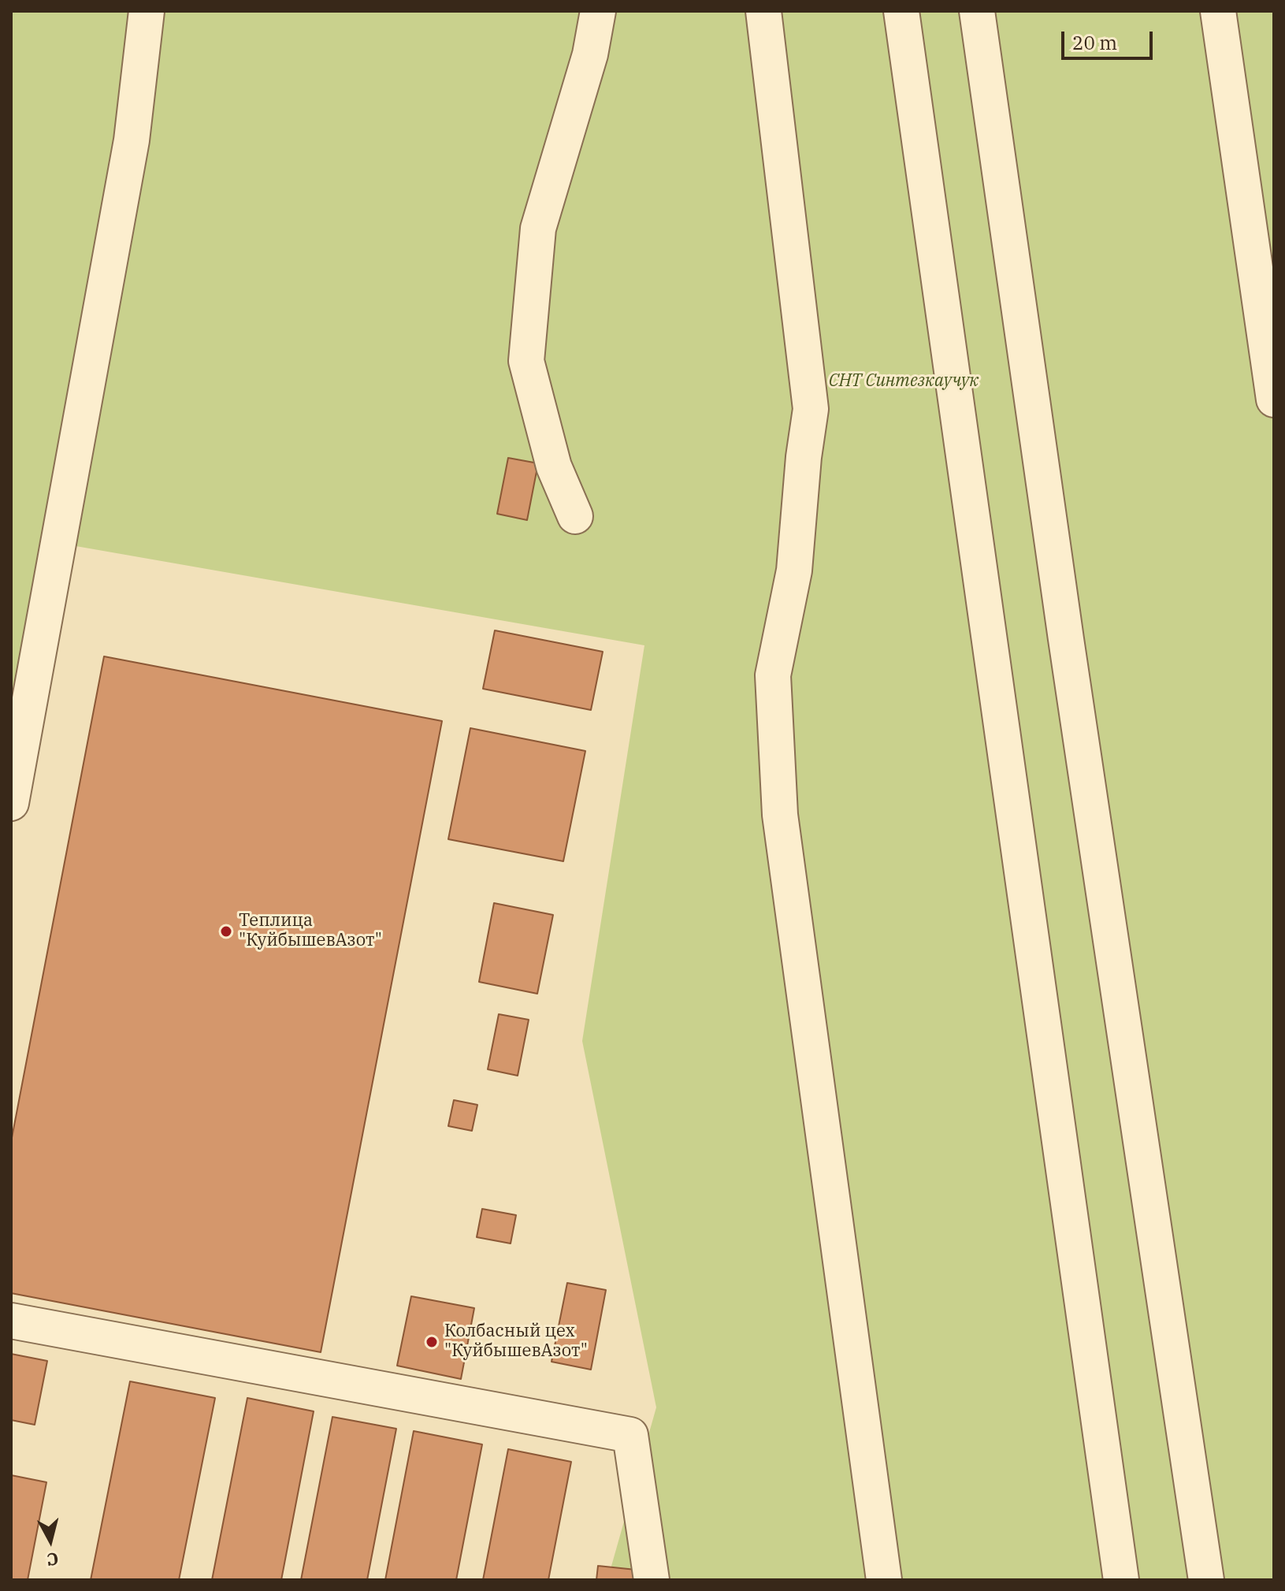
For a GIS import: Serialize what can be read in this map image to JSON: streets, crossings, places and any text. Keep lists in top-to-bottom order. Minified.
{"parks":["СНТ Синтезкаучук"],"places":["Теплица \"КуйбышевАзот\"","Колбасный цех \"КуйбышевАзот\""],"scale_bar":"20 m","north":"bottom"}
